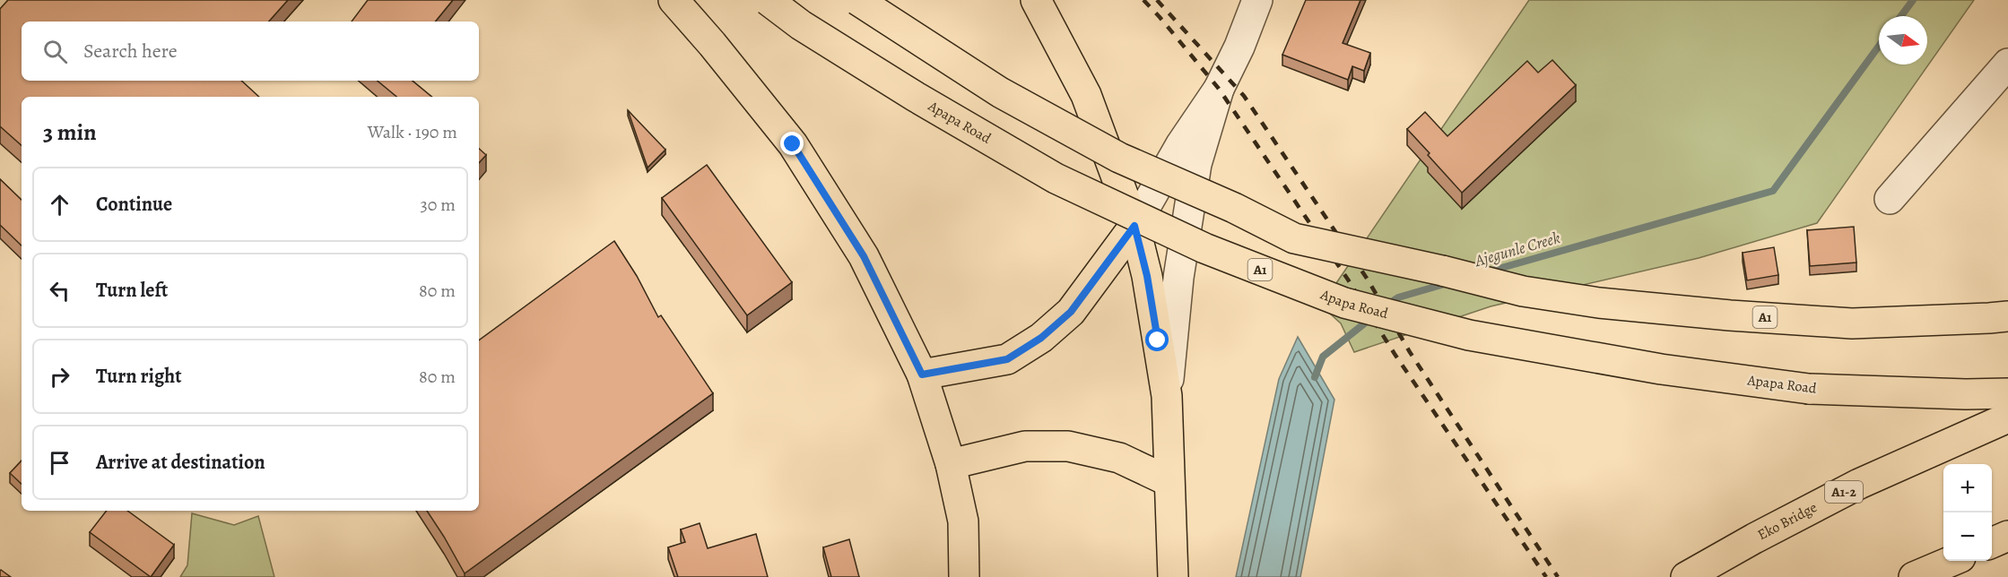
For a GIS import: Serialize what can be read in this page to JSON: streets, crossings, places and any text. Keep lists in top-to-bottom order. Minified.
{"streets":{"main road":["Apapa Road","A1","A1-2","Eko Bridge"]},"water":["Ajegunle Creek"],"north":"right","page":{"search":"Search here","heading":["3 min","Walk · 190 m"],"list":[["Continue","30 m"],["Turn left","80 m"],["Turn right","80 m"],"Arrive at destination"],"map_buttons":["+","−"]}}
